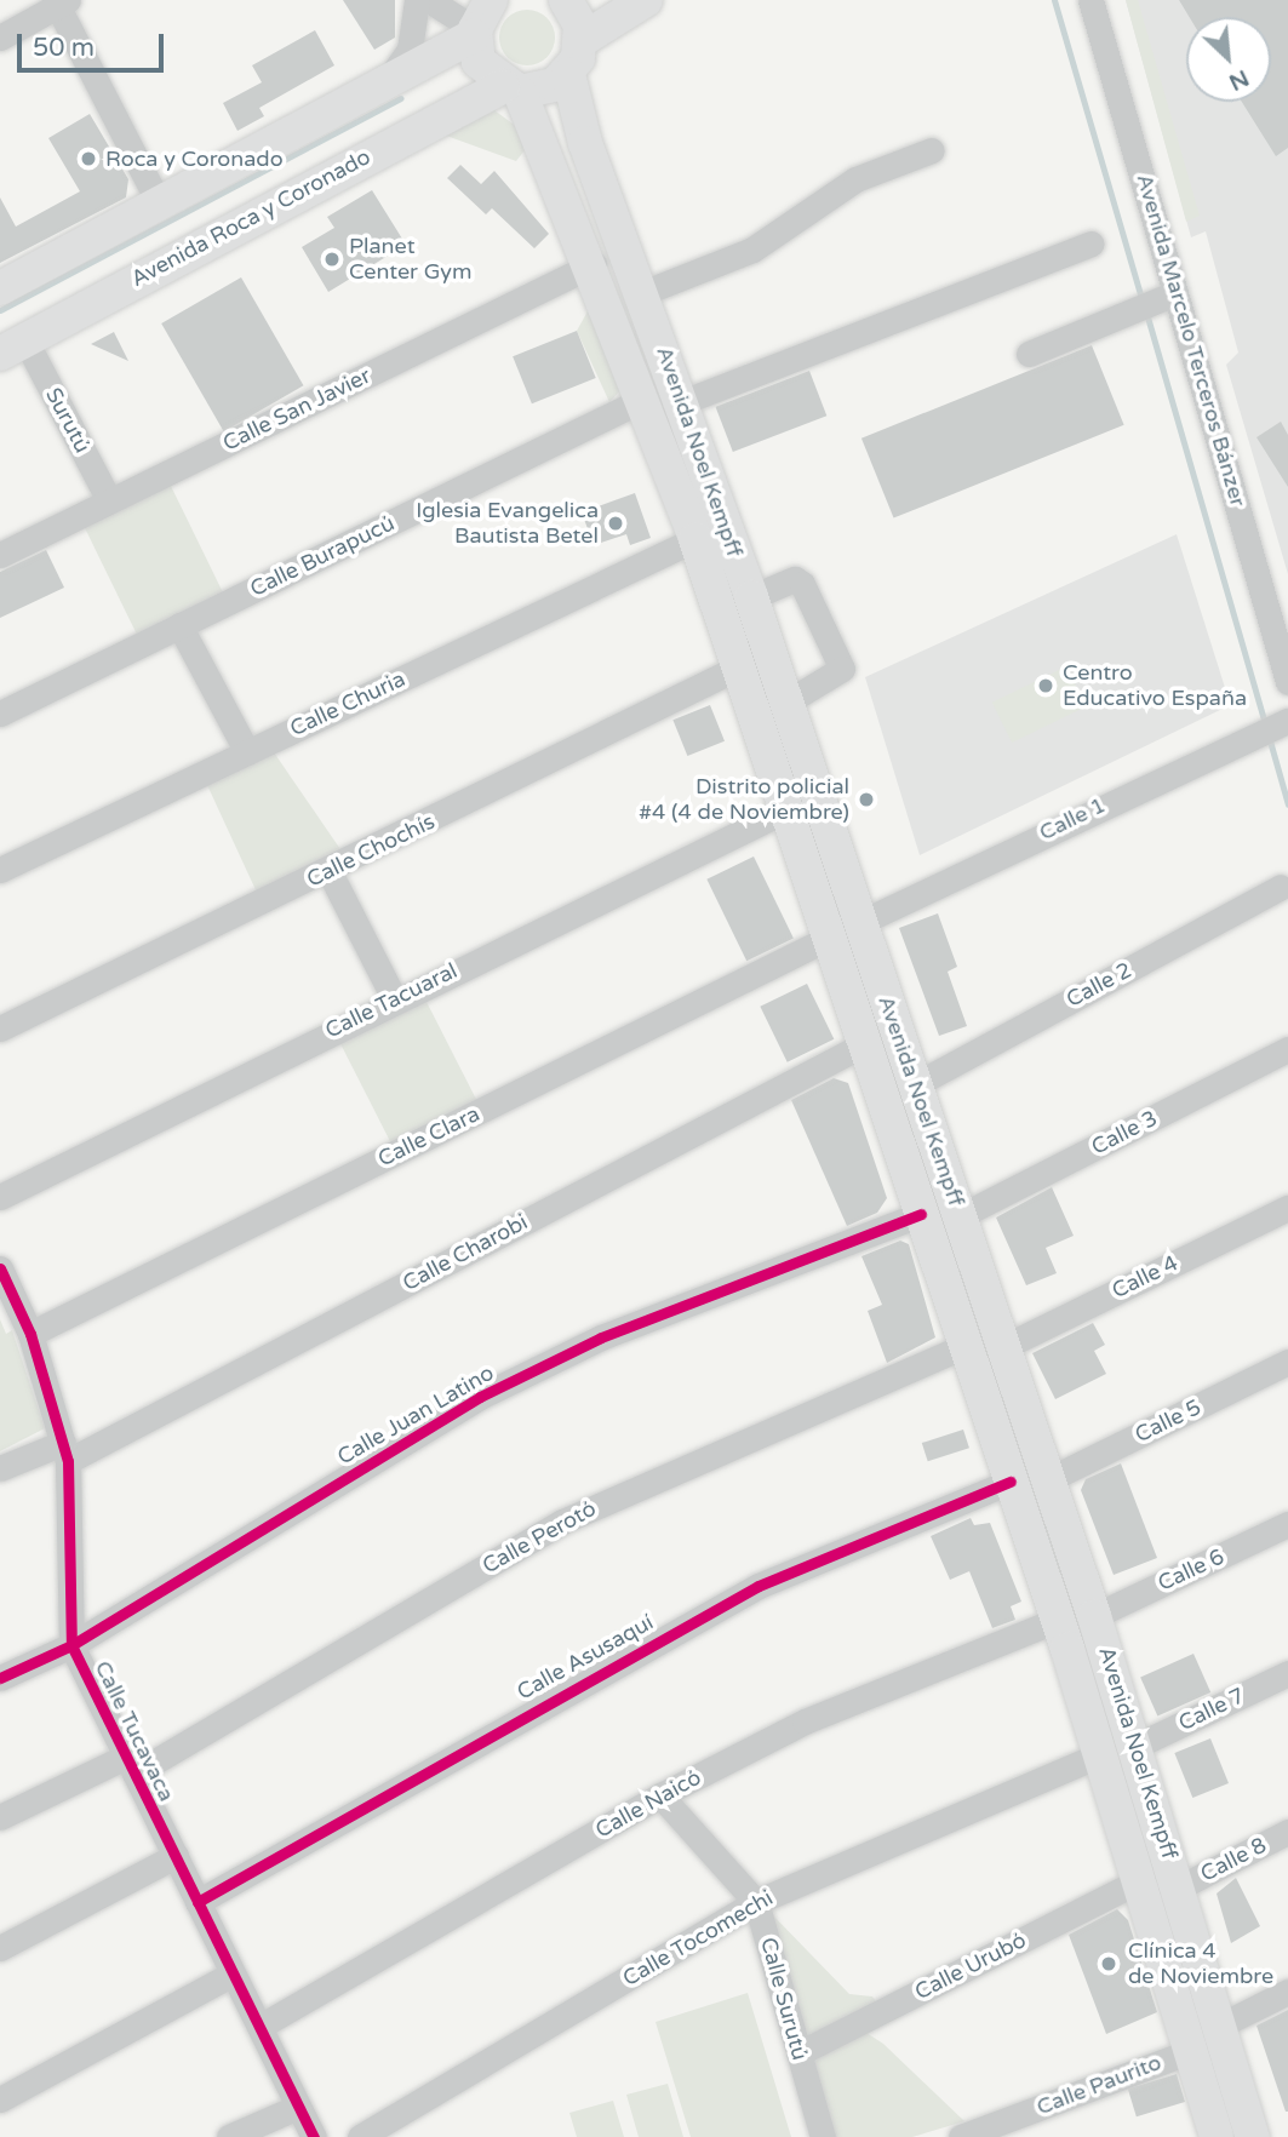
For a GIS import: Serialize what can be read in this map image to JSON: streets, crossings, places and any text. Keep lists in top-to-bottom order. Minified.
{"streets":{"main road":["Avenida Roca y Coronado","Avenida Noel Kempff"],"street":["Avenida Marcelo Terceros Bánzer","Calle San Javier","Surutú","Calle Burapucú","Calle Churia","Calle 1","Calle Chochís","Calle 2","Calle Tacuaral","Calle 3","Calle Clara","Calle Charobi","Calle 4","Calle Juan Latino","Calle 5","Calle Perotó","Calle 6","Calle Asusaquí","Calle 7","Calle Tucavaca","Calle Naicó","Calle 8","Calle Tocomechi","Calle Urubó","Calle Surutú","Calle Paurito"]},"crossings":[["Avenida Roca y Coronado","Surutú"],["Avenida Roca y Coronado","Avenida Noel Kempff"],["Calle San Javier","Surutú"],["Calle San Javier","Avenida Noel Kempff"],["Avenida Noel Kempff","Calle Burapucú"],["Avenida Noel Kempff","Calle Churia"],["Avenida Noel Kempff","Calle 1"],["Avenida Noel Kempff","Calle Chochís"],["Avenida Noel Kempff","Calle 2"],["Avenida Noel Kempff","Calle Tacuaral"],["Avenida Noel Kempff","Calle 3"],["Avenida Noel Kempff","Calle Clara"],["Avenida Noel Kempff","Calle Charobi"],["Avenida Noel Kempff","Calle 4"],["Avenida Noel Kempff","Calle Juan Latino"],["Avenida Noel Kempff","Calle 5"],["Avenida Noel Kempff","Calle Perotó"],["Avenida Noel Kempff","Calle 6"],["Avenida Noel Kempff","Calle Asusaquí"],["Avenida Noel Kempff","Calle 7"],["Avenida Noel Kempff","Calle Naicó"],["Avenida Noel Kempff","Calle 8"],["Avenida Noel Kempff","Calle Tocomechi"],["Avenida Noel Kempff","Calle Urubó"],["Avenida Noel Kempff","Calle Paurito"],["Calle Clara","Calle Tucavaca"],["Calle Charobi","Calle Tucavaca"],["Calle Juan Latino","Calle Tucavaca"],["Calle Perotó","Calle Tucavaca"],["Calle Asusaquí","Calle Tucavaca"],["Calle Tucavaca","Calle Naicó"],["Calle Naicó","Calle Surutú"],["Calle Tocomechi","Calle Surutú"],["Calle Urubó","Calle Surutú"]],"places":["Roca y Coronado","Planet Center Gym","Iglesia Evangelica Bautista Betel","Centro Educativo España","Distrito policial #4 (4 de Noviembre)","Clínica 4 de Noviembre"],"scale_bar":"50 m","north":"bottom right"}
